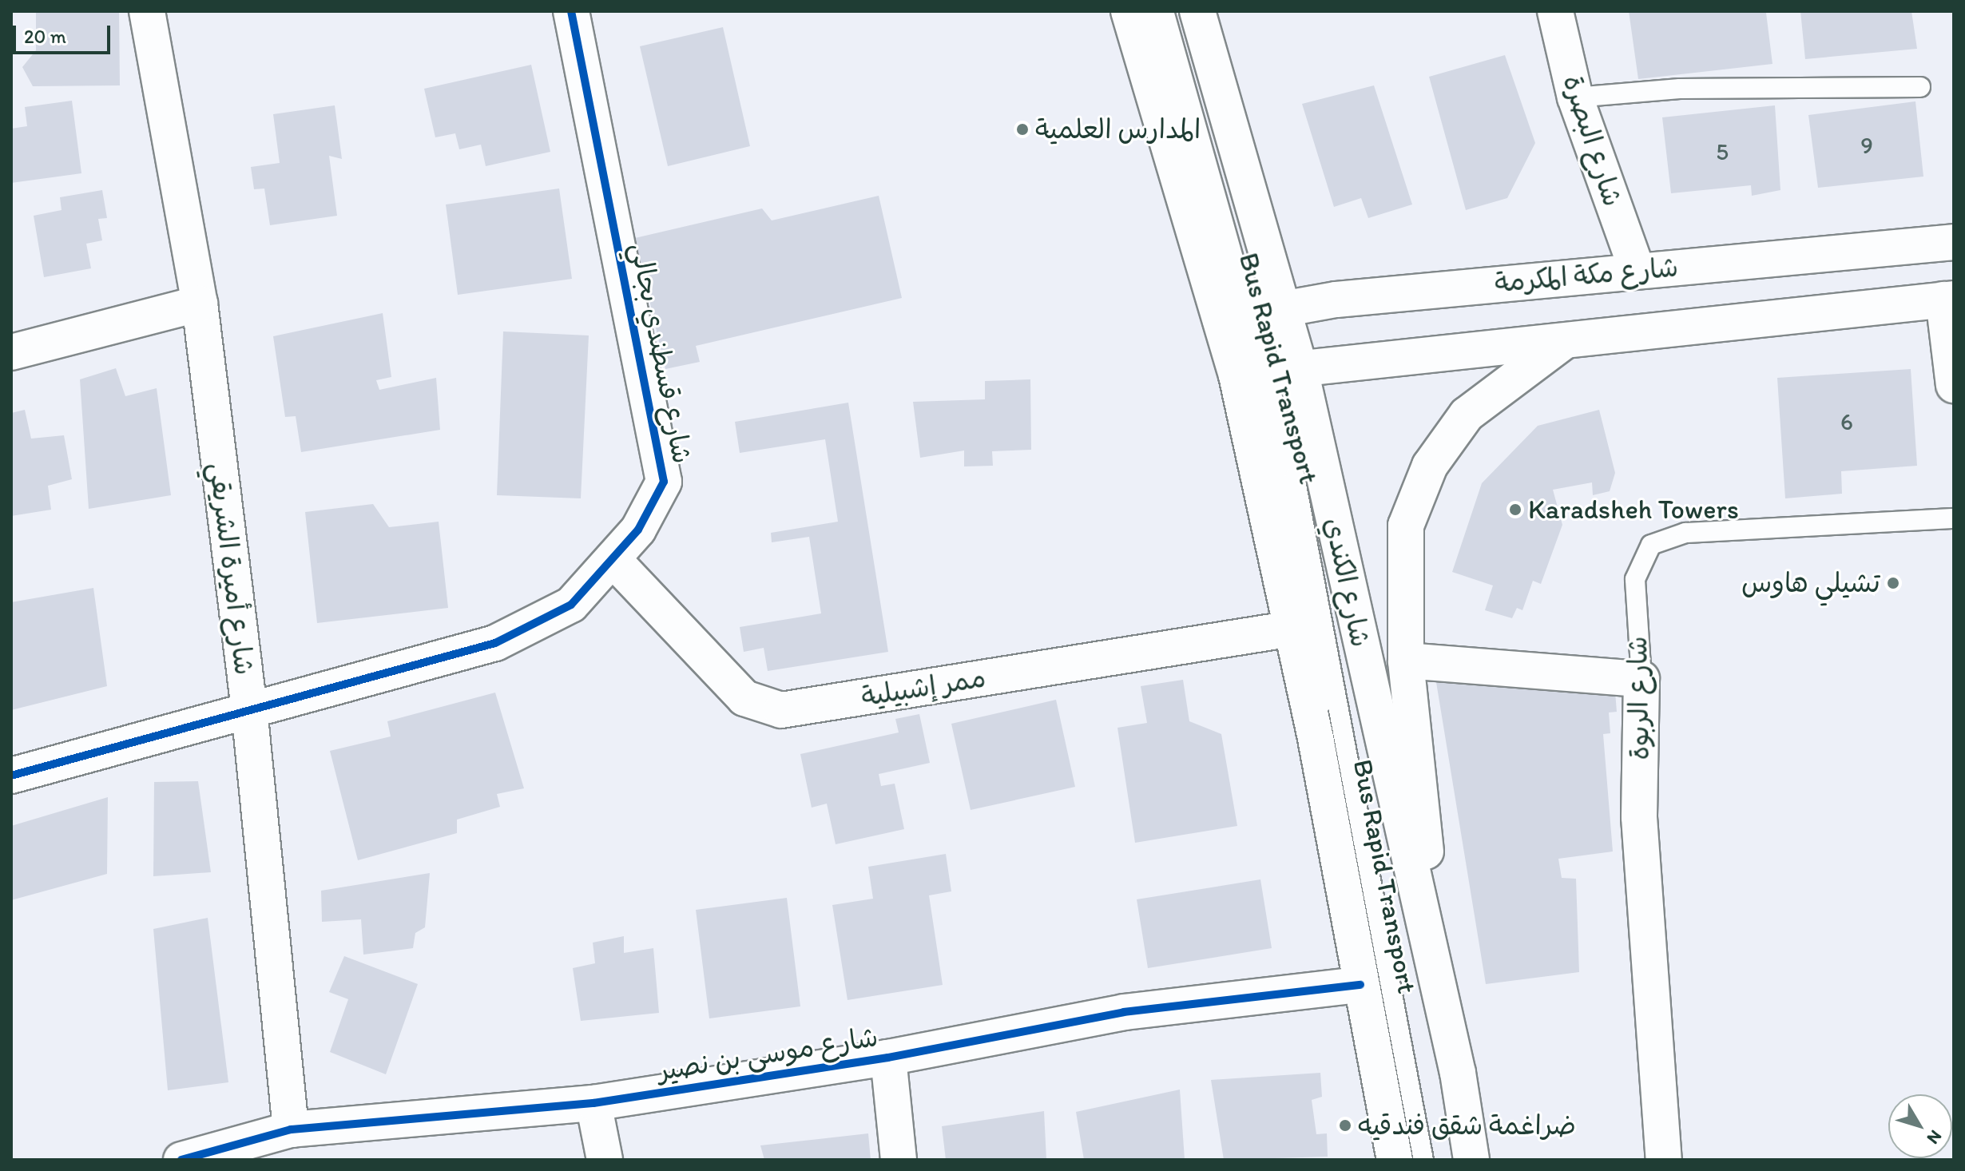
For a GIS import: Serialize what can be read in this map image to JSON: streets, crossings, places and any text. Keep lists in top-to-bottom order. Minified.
{"streets":{"street":["شارع البصرة","شارع مكة المكرمة","شارع قسطندي بجالي","شارع أميرة الشريقي","شارع الكندي","ممر إشبيلية","شارع الربوة","شارع موسى بن نصير"],"lane":["Bus Rapid Transport"]},"crossings":[["شارع البصرة","شارع مكة المكرمة"],["شارع مكة المكرمة","Bus Rapid Transport"],["شارع مكة المكرمة","شارع الكندي"],["شارع قسطندي بجالي","شارع أميرة الشريقي"],["شارع قسطندي بجالي","ممر إشبيلية"],["Bus Rapid Transport","شارع الكندي"],["شارع أميرة الشريقي","شارع موسى بن نصير"],["شارع الكندي","ممر إشبيلية"],["شارع الكندي","شارع موسى بن نصير"]],"places":["المدارس العلمية","Karadsheh Towers","تشيلي هاوس","ضراغمة شقق فندقيه"],"house_numbers":["9","5","6"],"scale_bar":"20 m","north":"bottom right"}
